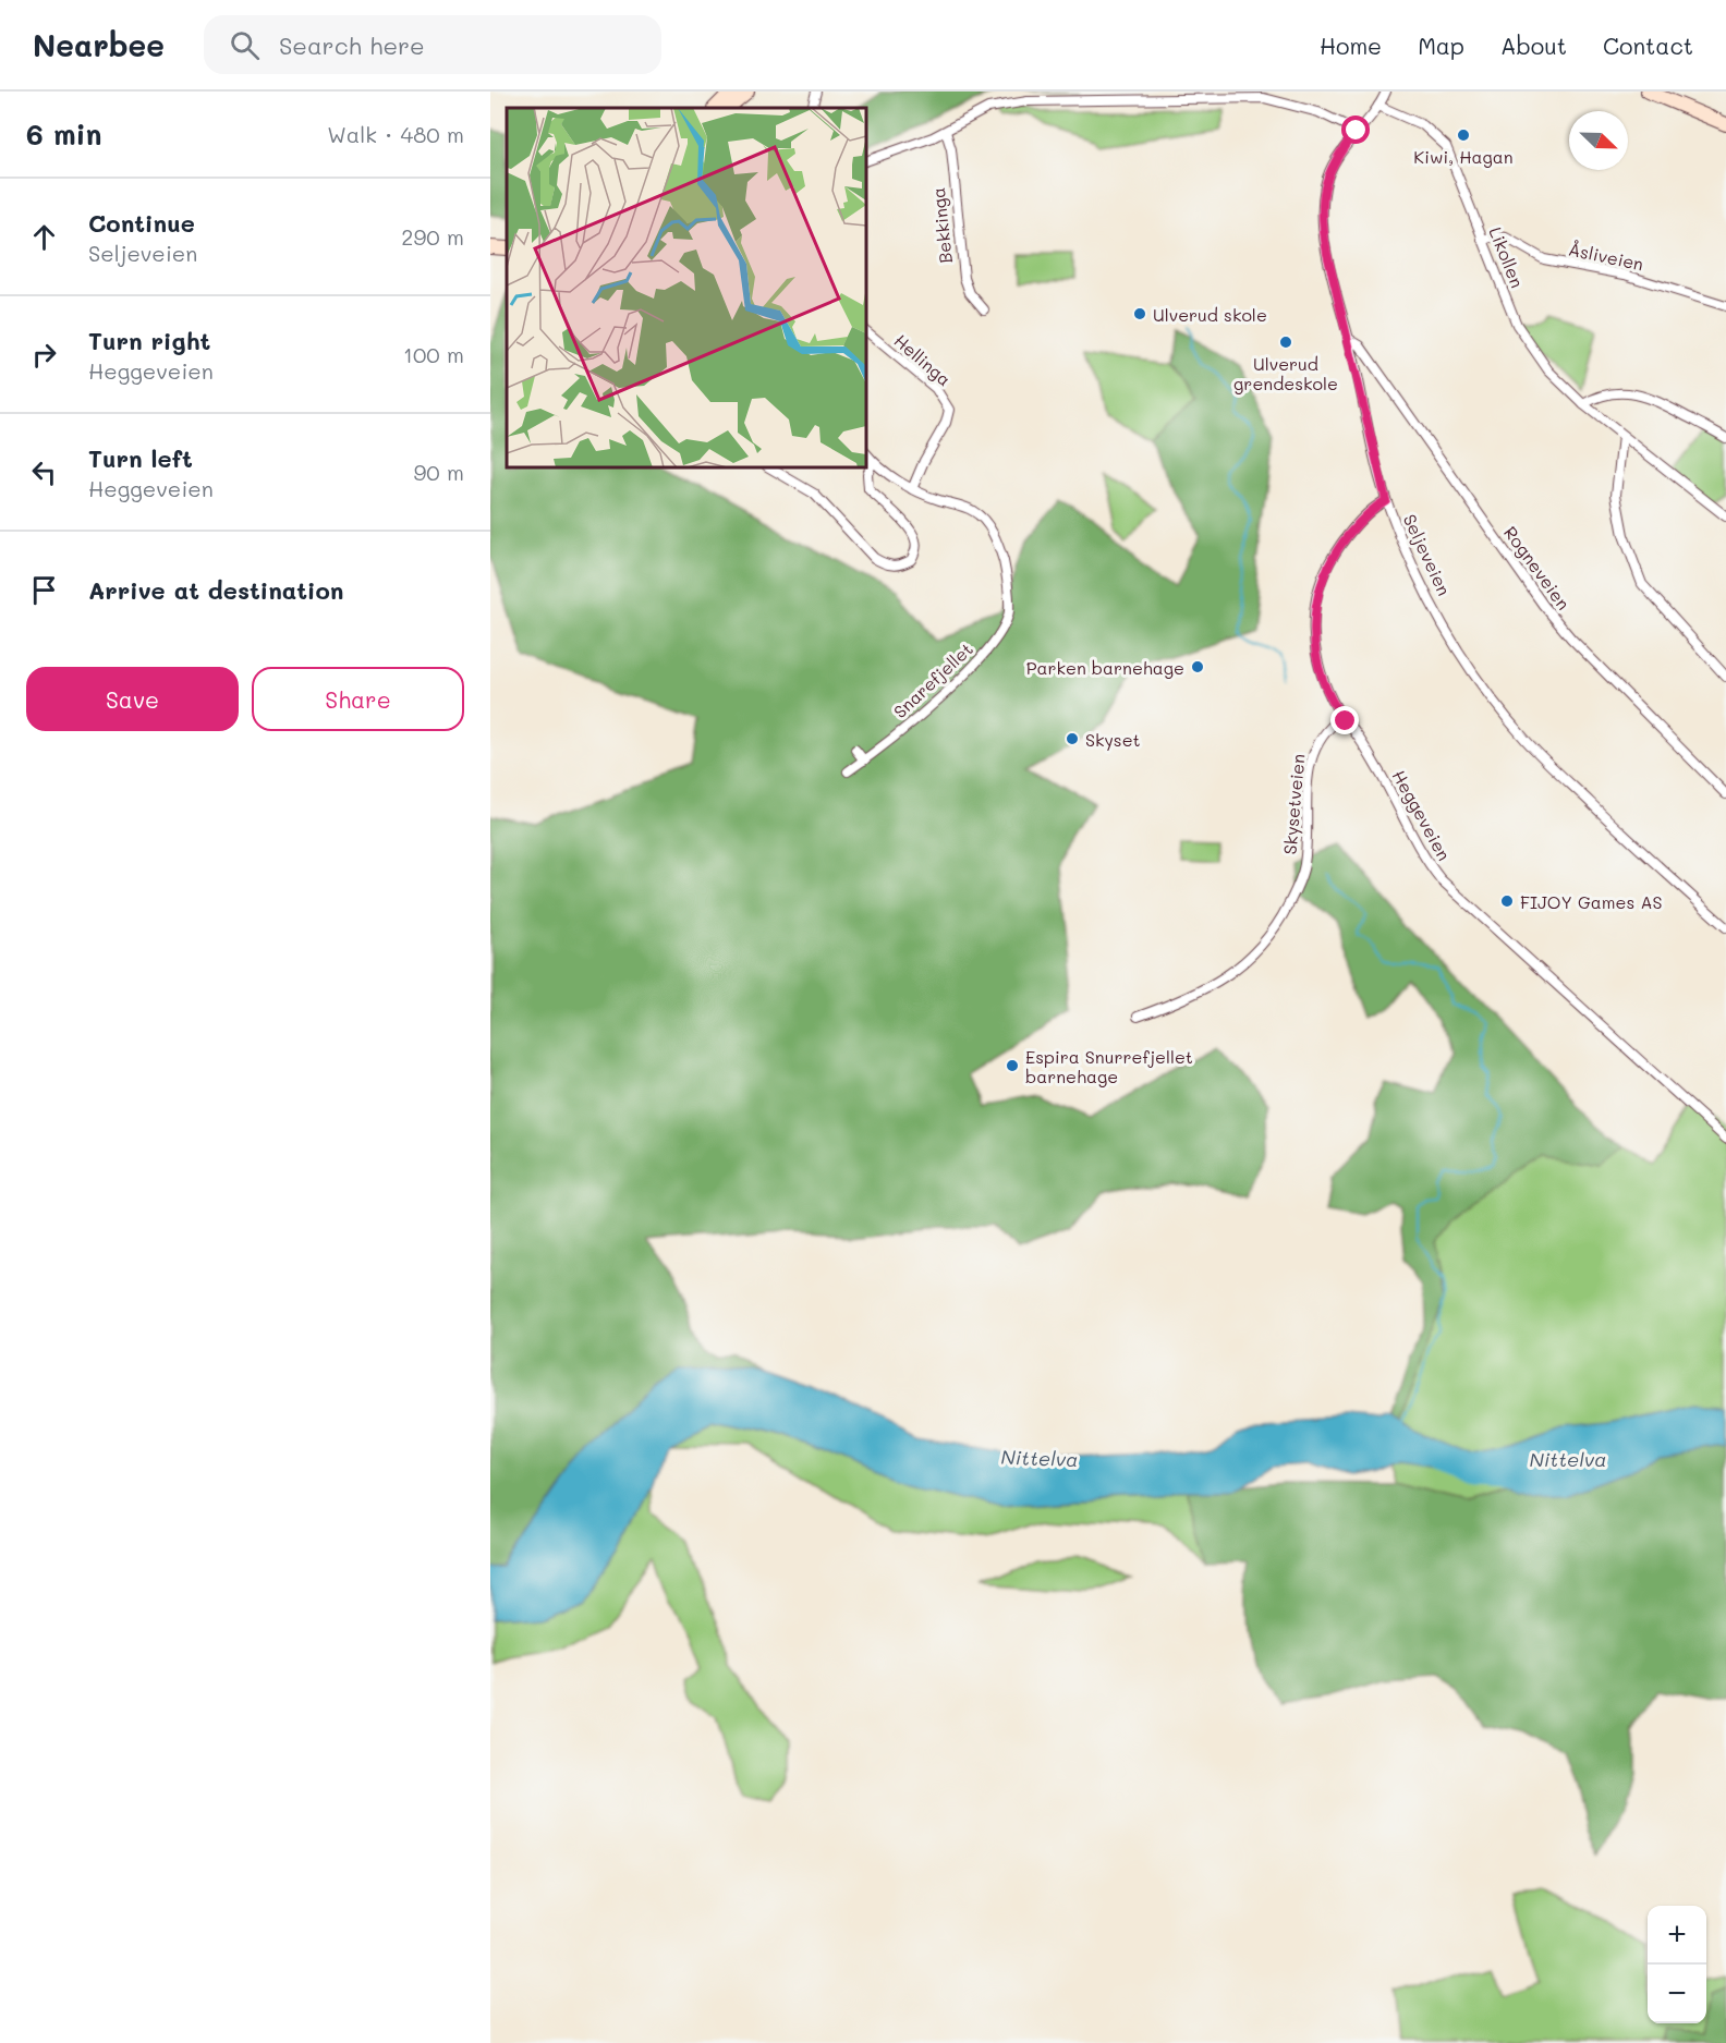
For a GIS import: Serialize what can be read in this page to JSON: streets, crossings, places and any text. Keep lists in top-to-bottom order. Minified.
{"streets":{"street":["Bekkinga","Åsliveien","Likollen","Hellinga","Seljeveien","Rogneveien","Snarefjellet","Skysetveien","Heggeveien"]},"crossings":[["Åsliveien","Likollen"],["Likollen","Seljeveien"],["Hellinga","Snarefjellet"],["Seljeveien","Rogneveien"],["Seljeveien","Heggeveien"],["Skysetveien","Heggeveien"]],"water":["Nittelva"],"places":["Kiwi, Hagan","Ulverud skole","Ulverud grendeskole","Parken barnehage","Skyset","FIJOY Games AS","Espira Snurrefjellet barnehage"],"north":"bottom right","page":{"header":"Nearbee","search":"Search here","nav":["Home","Map","About","Contact"],"heading":["6 min","Walk · 480 m"],"list":[["Continue","Seljeveien","290 m"],["Turn right","Heggeveien","100 m"],["Turn left","Heggeveien","90 m"],"Arrive at destination"],"buttons":["Save","Share"],"map_buttons":["+","−"]}}
